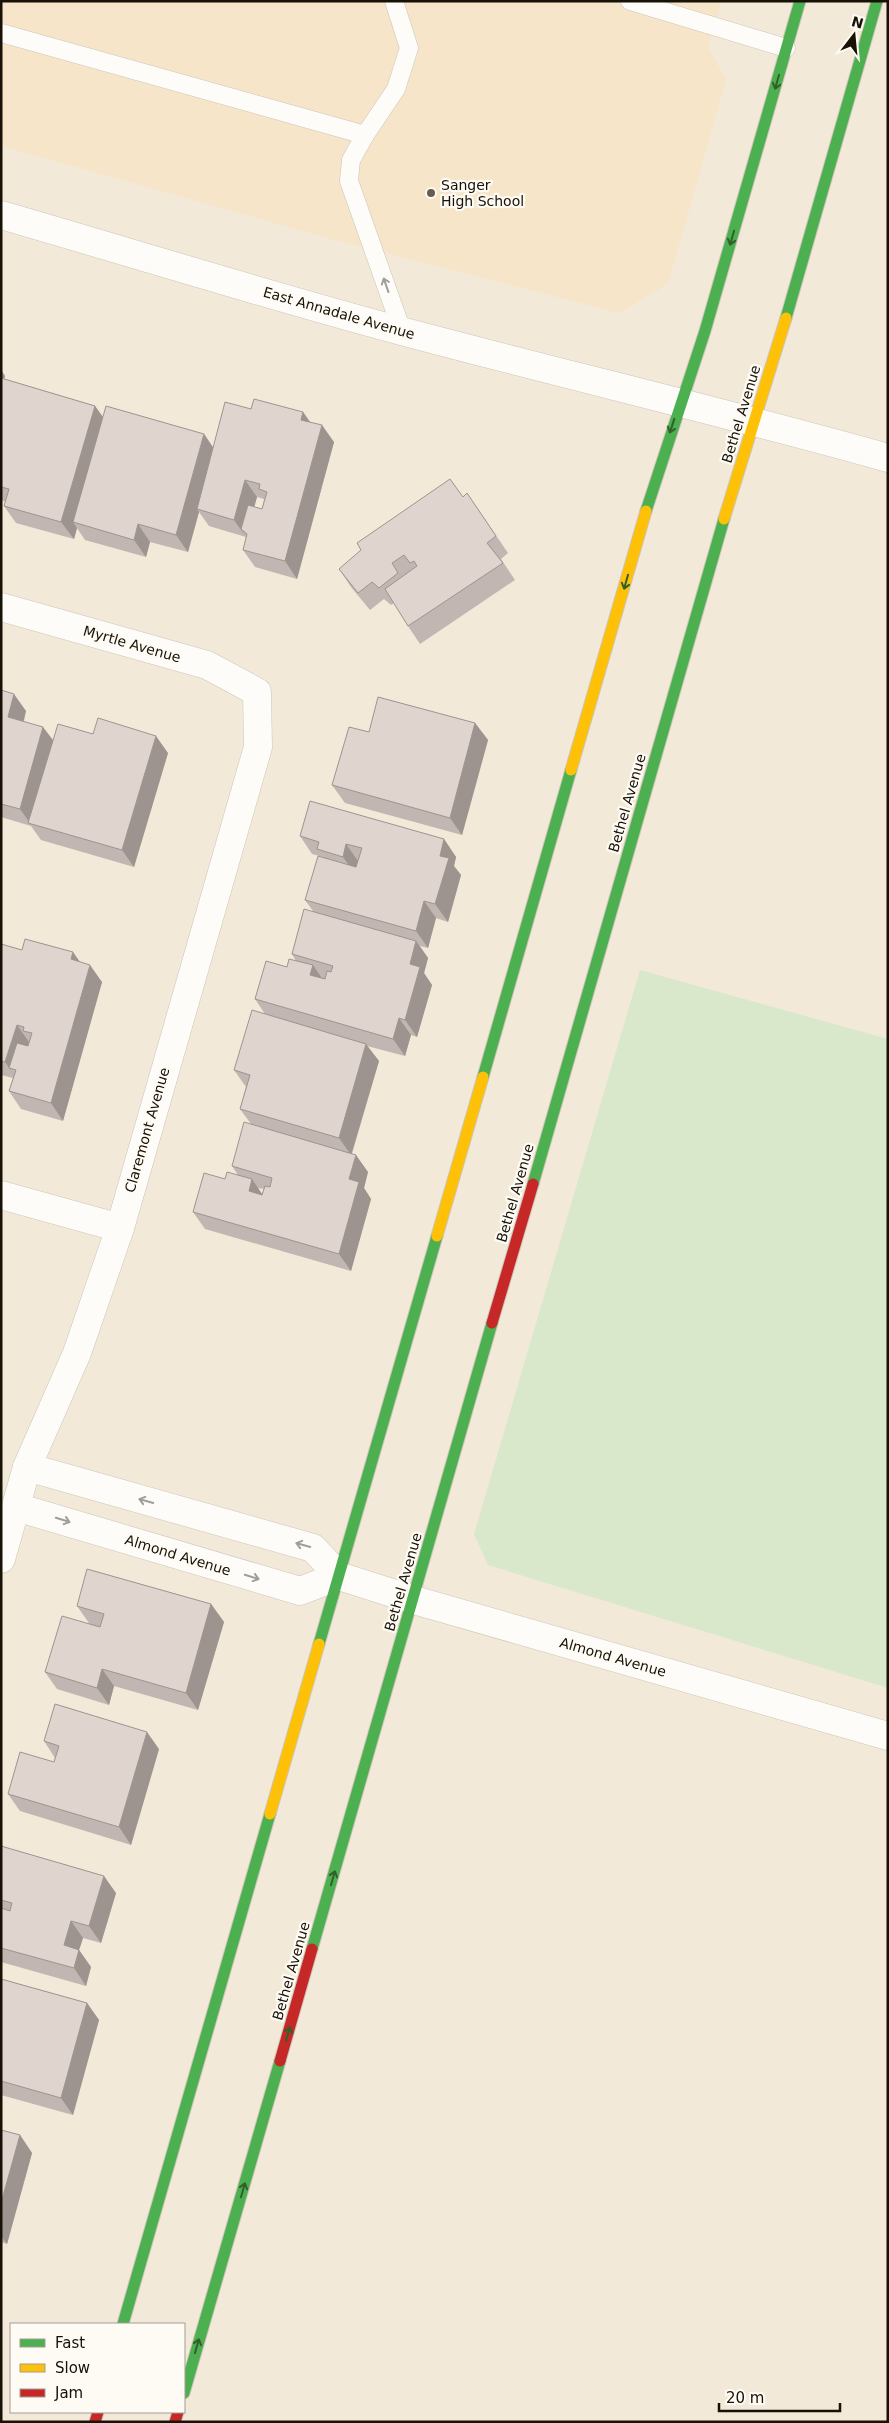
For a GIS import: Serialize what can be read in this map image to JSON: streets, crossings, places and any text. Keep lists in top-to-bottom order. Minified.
{"streets":{"main road":["Bethel Avenue"],"street":["East Annadale Avenue","Myrtle Avenue","Claremont Avenue","Almond Avenue"]},"crossings":[["East Annadale Avenue","Bethel Avenue"],["Bethel Avenue","Almond Avenue"],["Myrtle Avenue","Claremont Avenue"],["Claremont Avenue","Almond Avenue"]],"places":["Sanger High School"],"legend":["Fast","Slow","Jam"],"scale_bar":"20 m","north":"top"}
